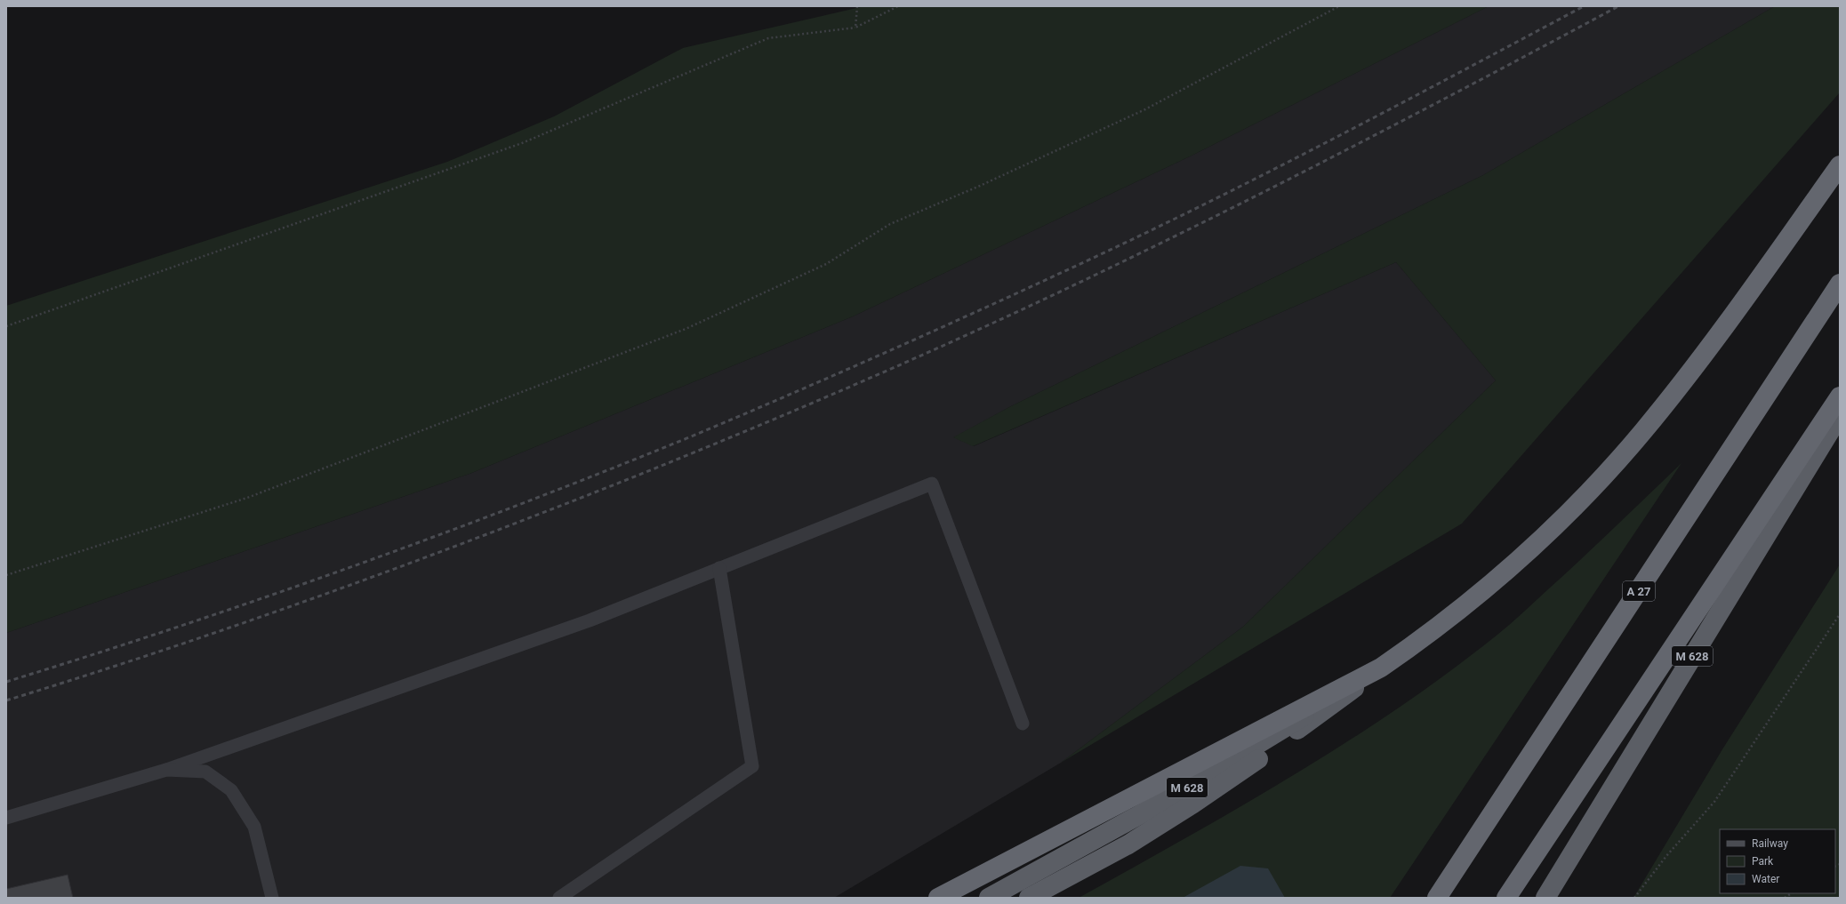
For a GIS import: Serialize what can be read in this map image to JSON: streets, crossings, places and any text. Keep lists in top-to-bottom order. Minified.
{"streets":{"highway":["A 27","M 628"]},"legend":["Railway","Park","Water"]}
